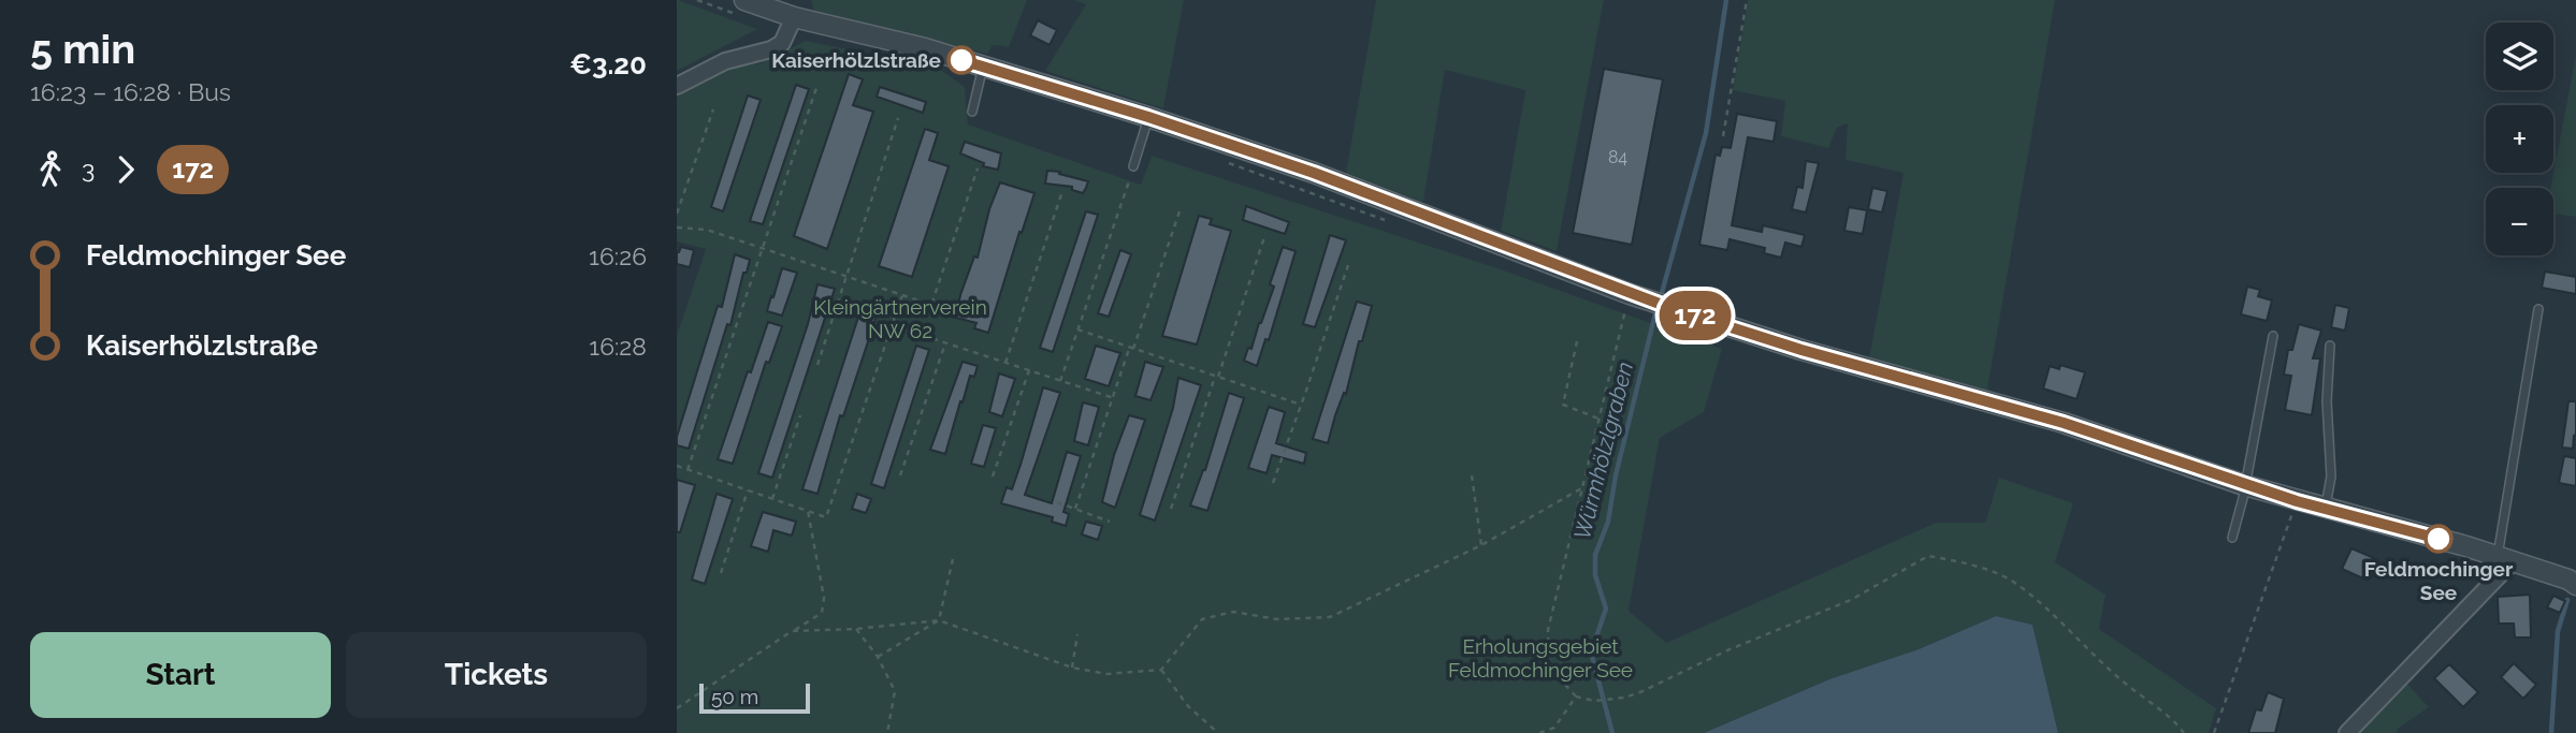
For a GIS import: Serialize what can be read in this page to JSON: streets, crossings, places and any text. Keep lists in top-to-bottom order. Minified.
{"water":["Würmhölzlgraben"],"parks":["Kleingärtnerverein NW 62","Erholungsgebiet Feldmochinger See"],"places":["Kaiserhölzlstraße","Feldmochinger See"],"lines":["bus line 172"],"house_numbers":["84"],"scale_bar":"50 m","page":{"heading":["5 min","16:23 – 16:28 · Bus","€3.20"],"on_map":"172","map_buttons":["+","−"],"legs":["3","172"],"list":[{"name":"Feldmochinger See","value":"16:26"},{"name":"Kaiserhölzlstraße","value":"16:28"}],"buttons":["Start","Tickets"],"scale":"50 m"}}
